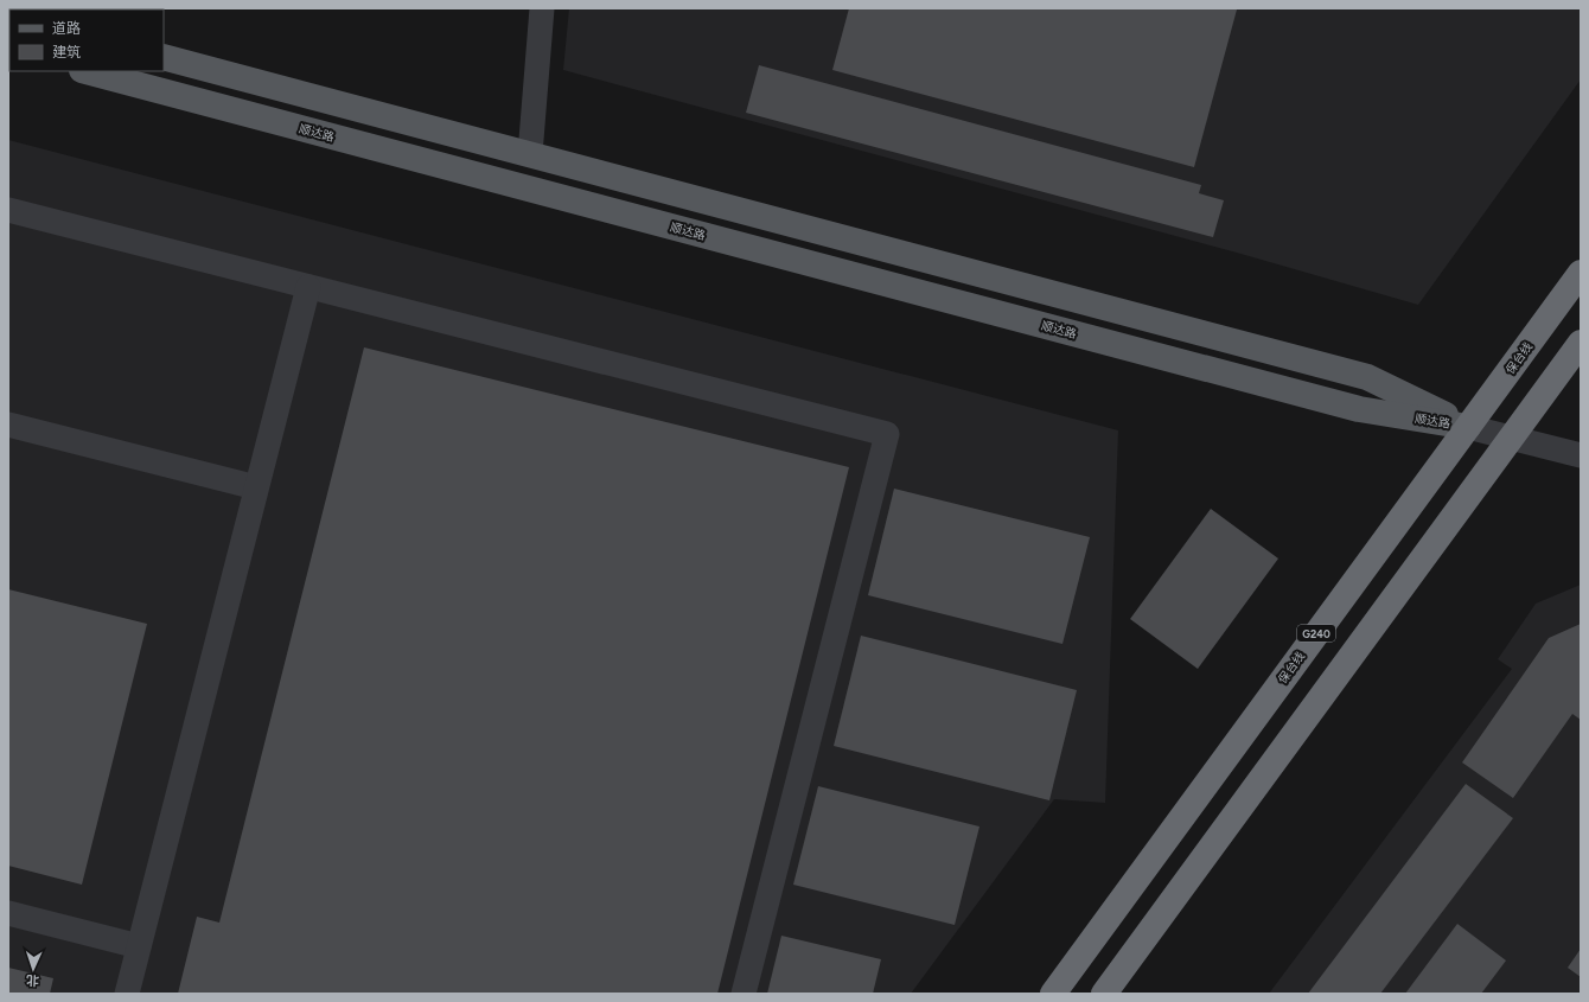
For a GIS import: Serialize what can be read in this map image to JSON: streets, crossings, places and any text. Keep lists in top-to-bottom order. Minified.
{"streets":{"highway":["保台线","G240"],"main road":["顺达路"]},"crossings":[["顺达路","保台线"]],"legend":["道路","建筑"],"north":"bottom"}
